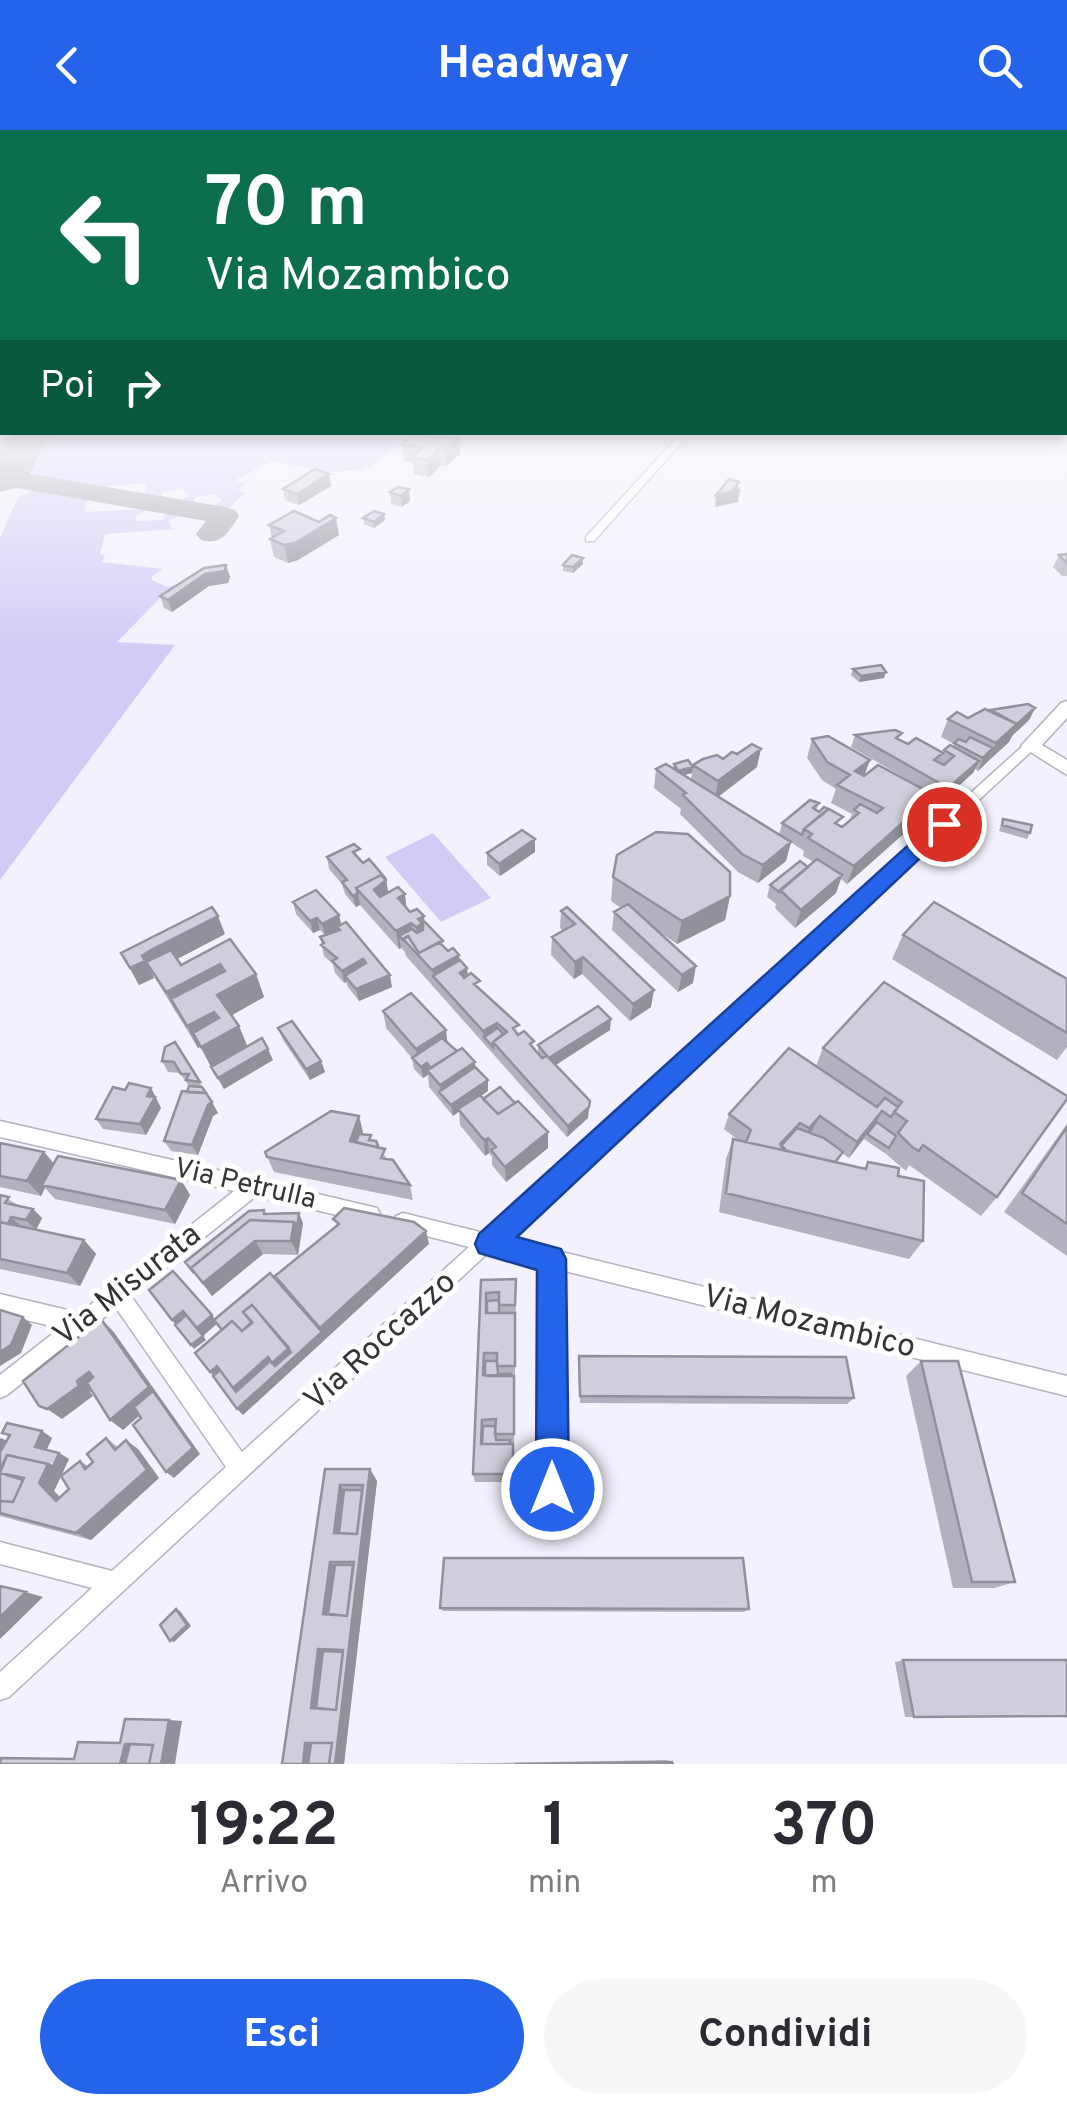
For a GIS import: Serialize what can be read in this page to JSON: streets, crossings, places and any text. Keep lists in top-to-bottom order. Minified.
{"streets":{"street":["Via Petrulla","Via Misurata","Via Mozambico","Via Roccazzo"]},"crossings":[["Via Petrulla","Via Misurata"],["Via Petrulla","Via Mozambico"],["Via Petrulla","Via Roccazzo"],["Via Mozambico","Via Roccazzo"]],"page":{"header":"Headway","turn":["70 m","Via Mozambico"],"then":"Poi","eta":["19:22","Arrivo","1","min","370","m"],"buttons":["Esci","Condividi"]}}
